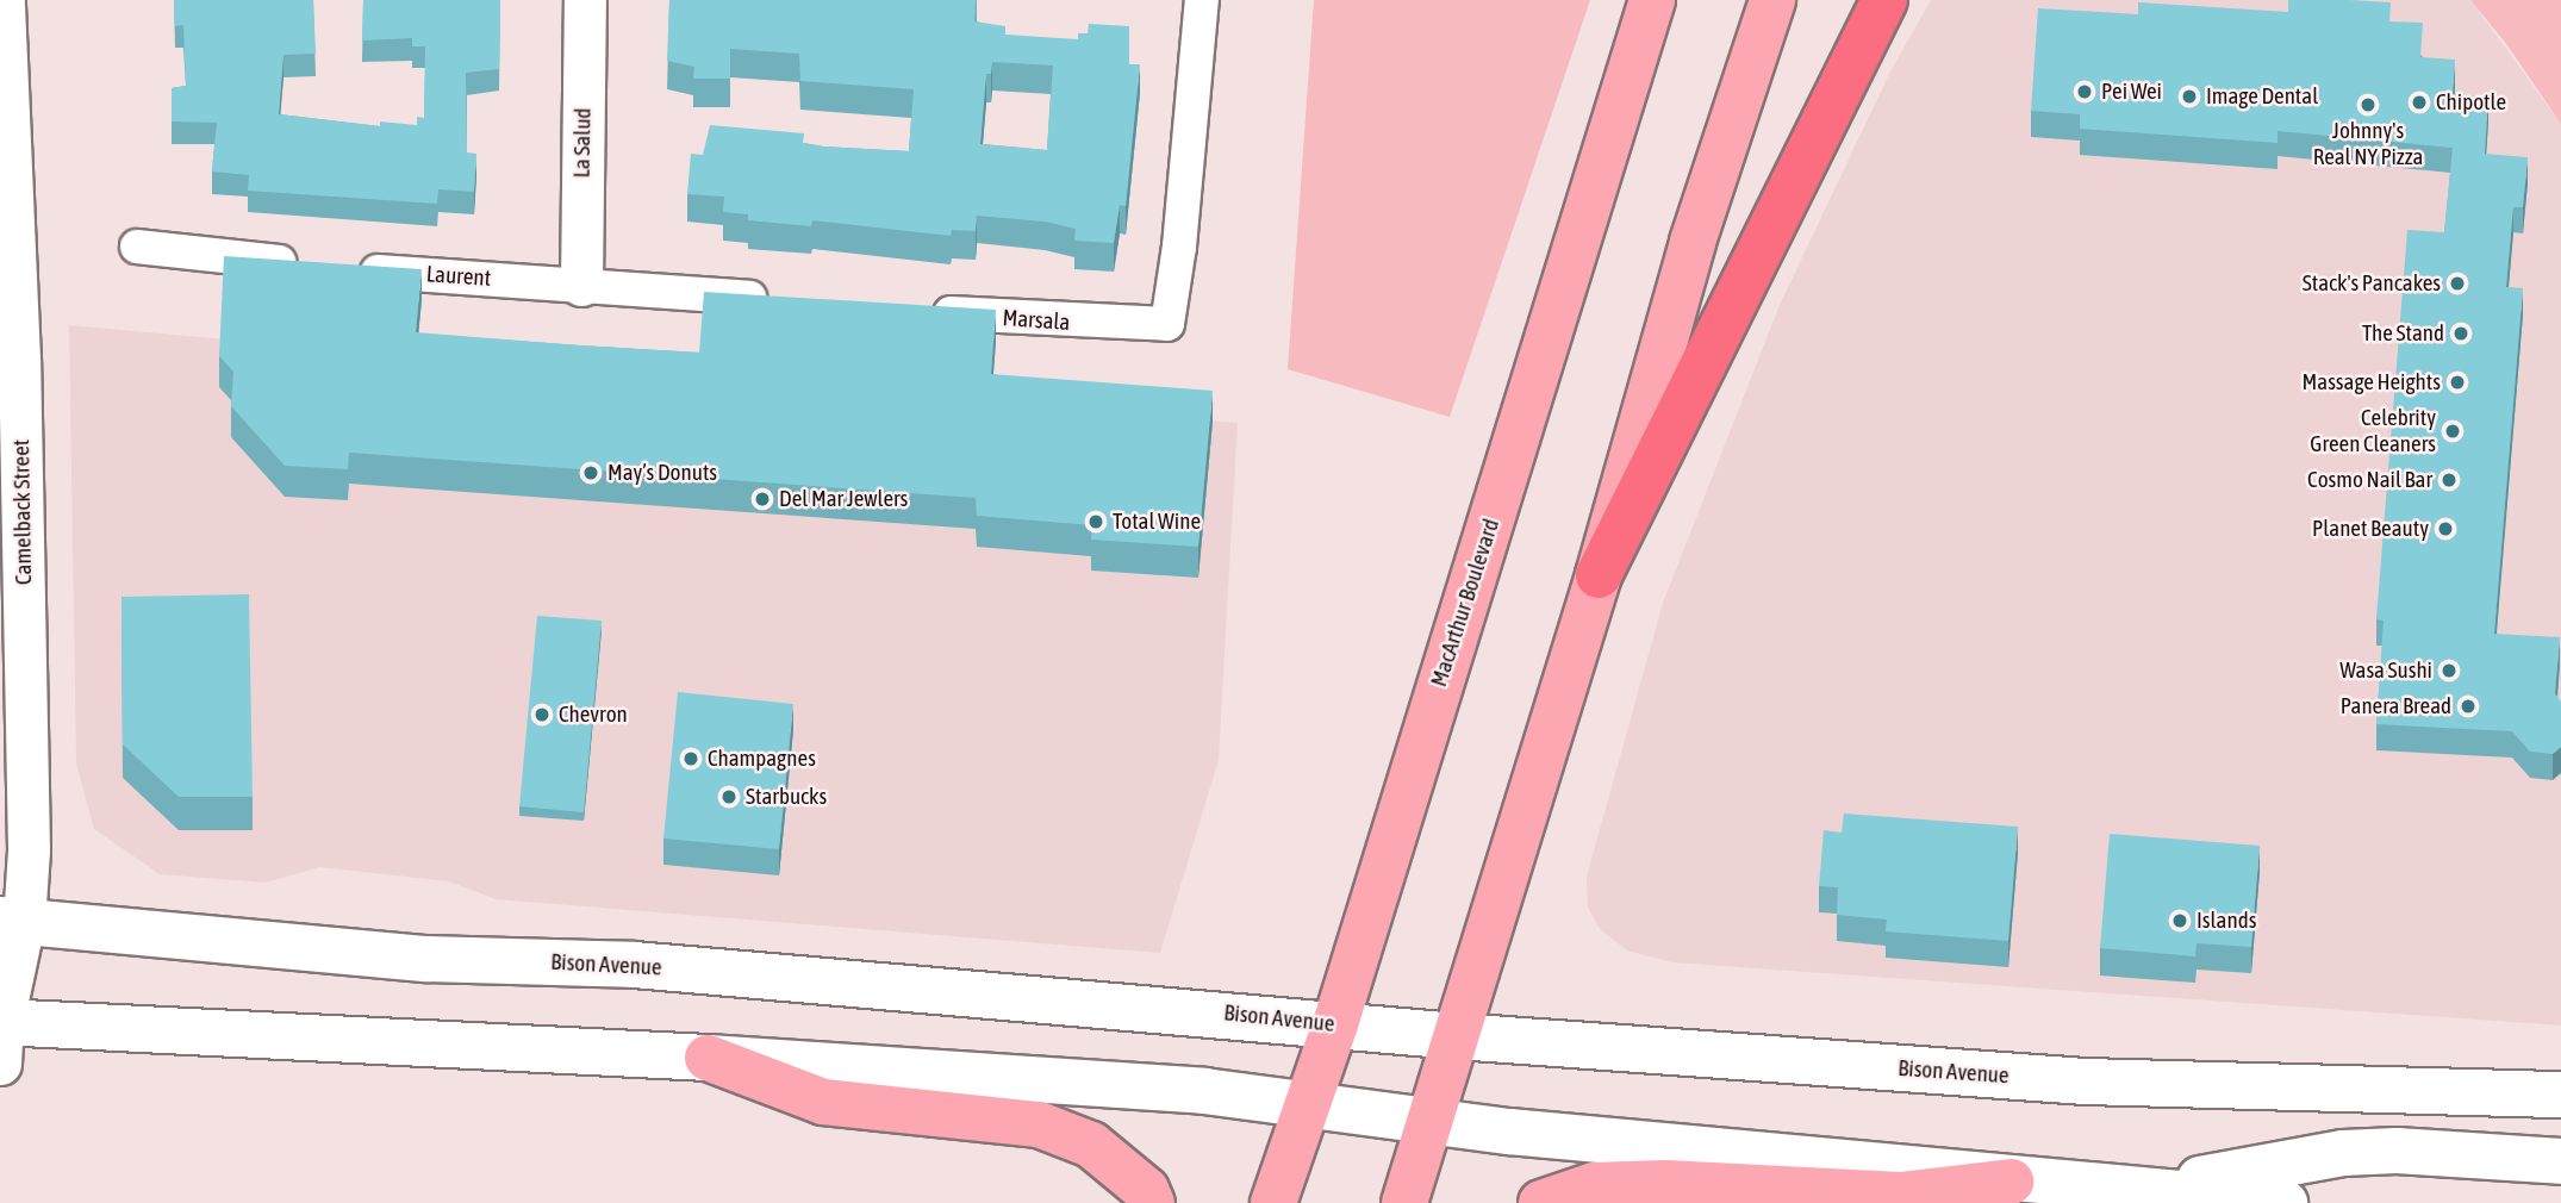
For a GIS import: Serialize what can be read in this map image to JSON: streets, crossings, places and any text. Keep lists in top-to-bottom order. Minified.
{"streets":{"main road":["MacArthur Boulevard","Bison Avenue"],"street":["La Salud","Laurent","Marsala","Camelback Street"]},"crossings":[["La Salud","Laurent"],["Camelback Street","Bison Avenue"],["MacArthur Boulevard","Bison Avenue"]],"places":["Pei Wei","Image Dental","Chipotle","Johnny's Real NY Pizza","Stack's Pancakes","The Stand","Massage Heights","Celebrity Green Cleaners","May’s Donuts","Cosmo Nail Bar","Del Mar Jewlers","Total Wine","Planet Beauty","Wasa Sushi","Panera Bread","Chevron","Champagnes","Starbucks","Islands"]}
